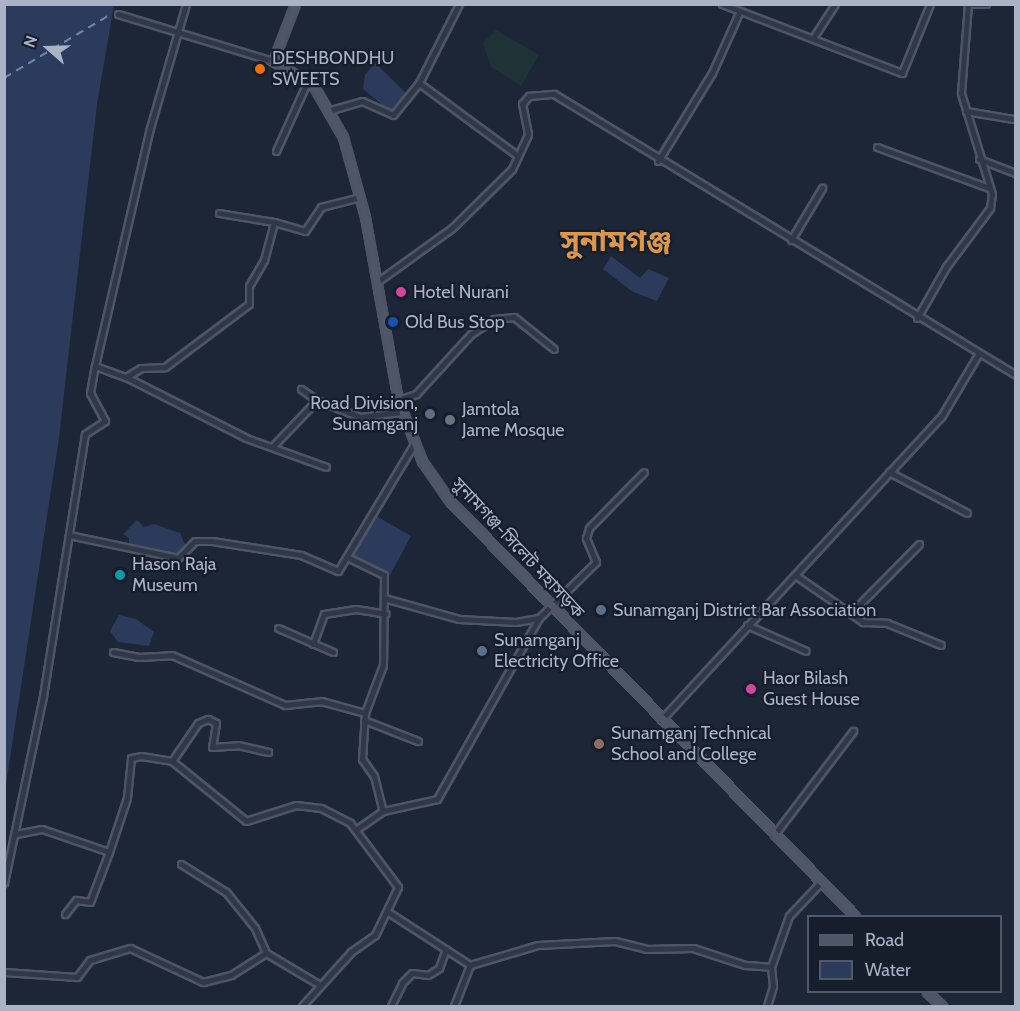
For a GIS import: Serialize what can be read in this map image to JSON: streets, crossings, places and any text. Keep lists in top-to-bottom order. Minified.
{"streets":{"main road":["সুনামগঞ্জ-সিলেট মহাসড়ক"]},"districts":["সুনামগঞ্জ"],"places":["DESHBONDHU SWEETS","Hotel Nurani","Old Bus Stop","Road Division, Sunamganj","Jamtola Jame Mosque","Hason Raja Museum","Sunamganj District Bar Association","Sunamganj Electricity Office","Haor Bilash Guest House","Sunamganj Technical School and College"],"legend":["Road","Water"],"north":"left"}
